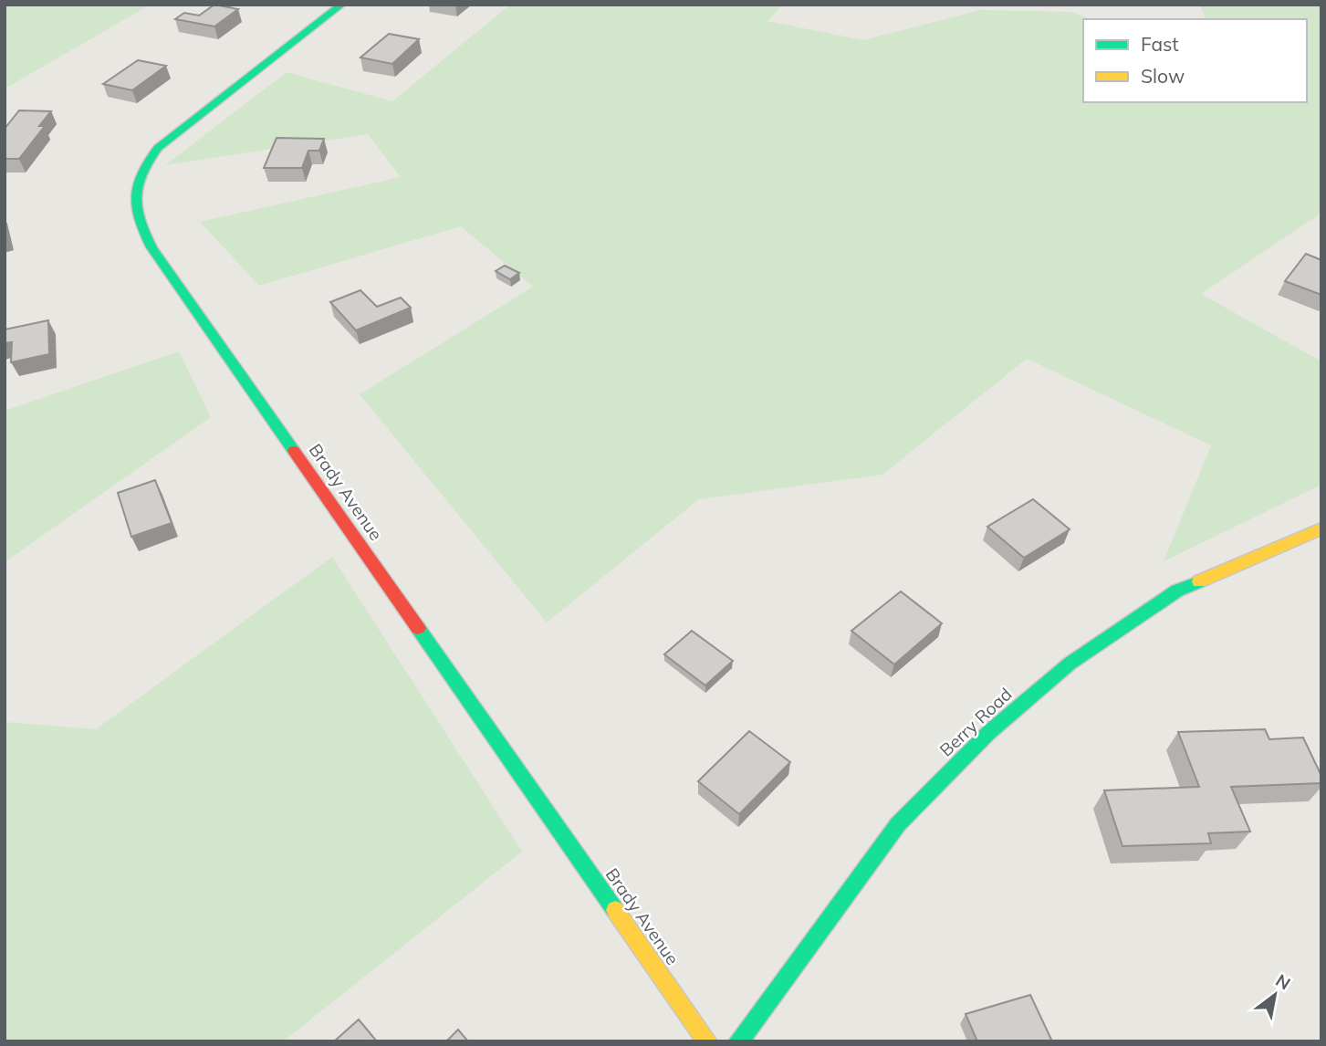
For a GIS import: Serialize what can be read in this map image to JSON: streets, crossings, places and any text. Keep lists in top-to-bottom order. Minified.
{"streets":{"street":["Brady Avenue","Berry Road"]},"legend":["Fast","Slow"],"north":"top right"}
